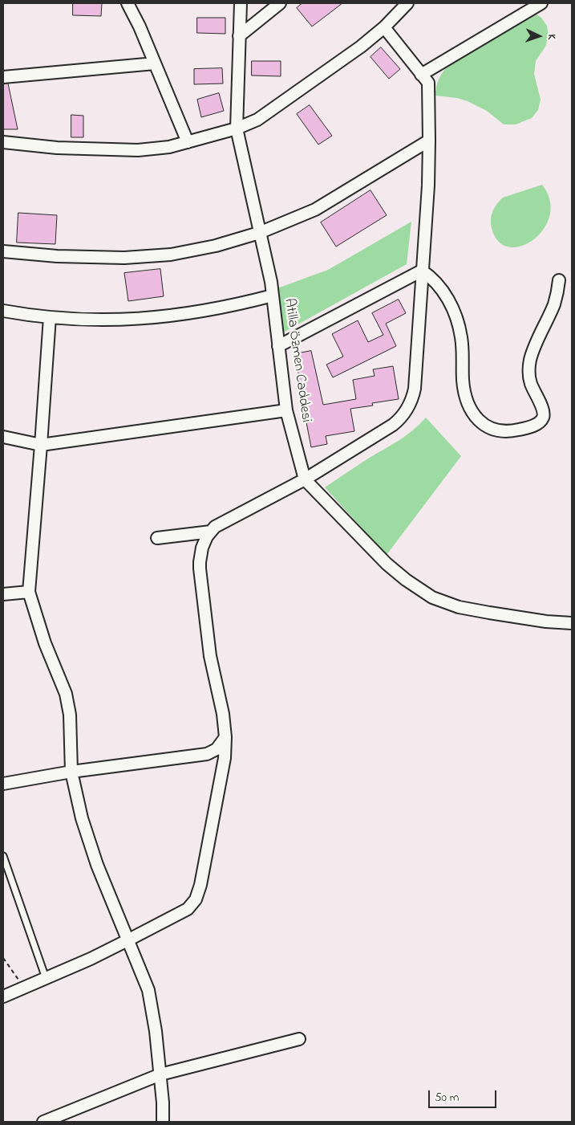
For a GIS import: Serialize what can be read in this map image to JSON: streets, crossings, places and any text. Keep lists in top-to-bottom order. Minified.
{"streets":{"street":["Atilla Özmen Caddesi"]},"scale_bar":"50 m","north":"right"}
